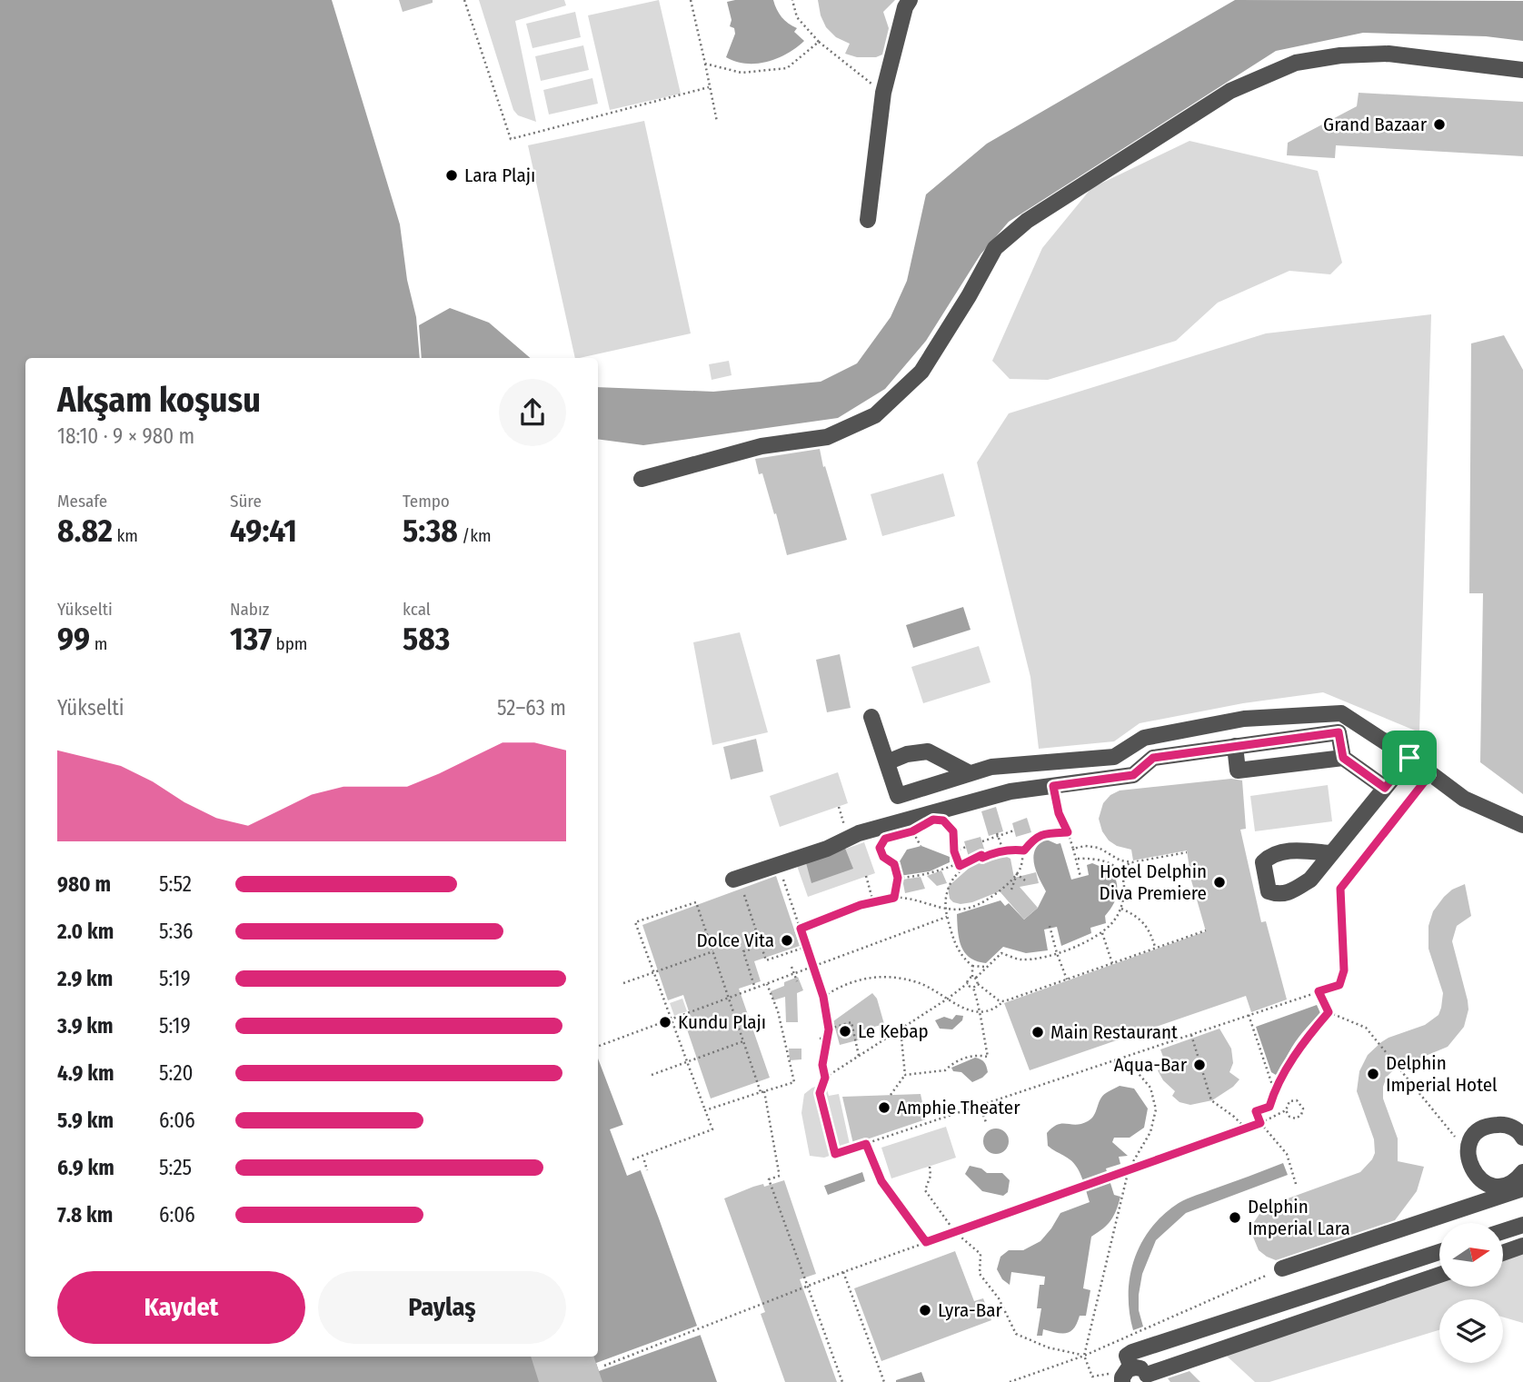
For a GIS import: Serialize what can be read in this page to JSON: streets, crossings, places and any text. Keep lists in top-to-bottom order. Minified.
{"places":["Grand Bazaar","Lara Plajı","Hotel Delphin Diva Premiere","Dolce Vita","Kundu Plajı","Le Kebap","Main Restaurant","Aqua-Bar","Delphin Imperial Hotel","Amphie Theater","Delphin Imperial Lara","Lyra-Bar"],"north":"right","page":{"heading":["Akşam koşusu","18:10 · 9 × 980 m"],"stats":[["Mesafe","8.82 km"],["Süre","49:41"],["Tempo","5:38 /km"],["Yükselti","99 m"],["Nabız","137 bpm"],["kcal","583"]],"chart":["Yükselti","52–63 m"],"list":[{"name":"980 m","note":"5:52"},{"name":"2.0 km","note":"5:36"},{"name":"2.9 km","note":"5:19"},{"name":"3.9 km","note":"5:19"},{"name":"4.9 km","note":"5:20"},{"name":"5.9 km","note":"6:06"},{"name":"6.9 km","note":"5:25"},{"name":"7.8 km","note":"6:06"}],"buttons":["Kaydet","Paylaş"]}}
